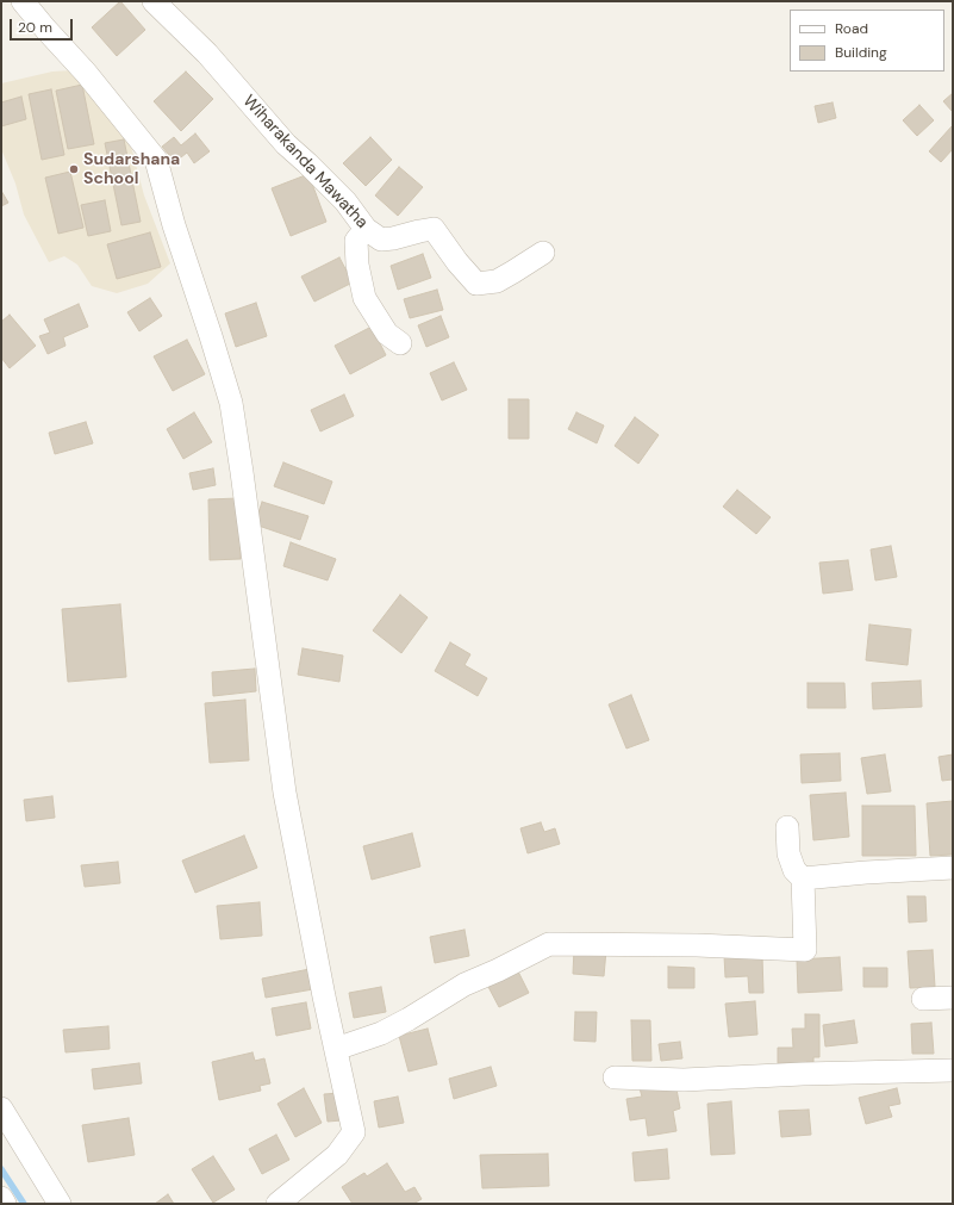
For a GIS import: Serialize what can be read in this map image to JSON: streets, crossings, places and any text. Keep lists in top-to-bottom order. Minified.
{"streets":{"street":["Wiharakanda Mawatha"]},"places":["Sudarshana School"],"legend":["Road","Building"],"scale_bar":"20 m"}
